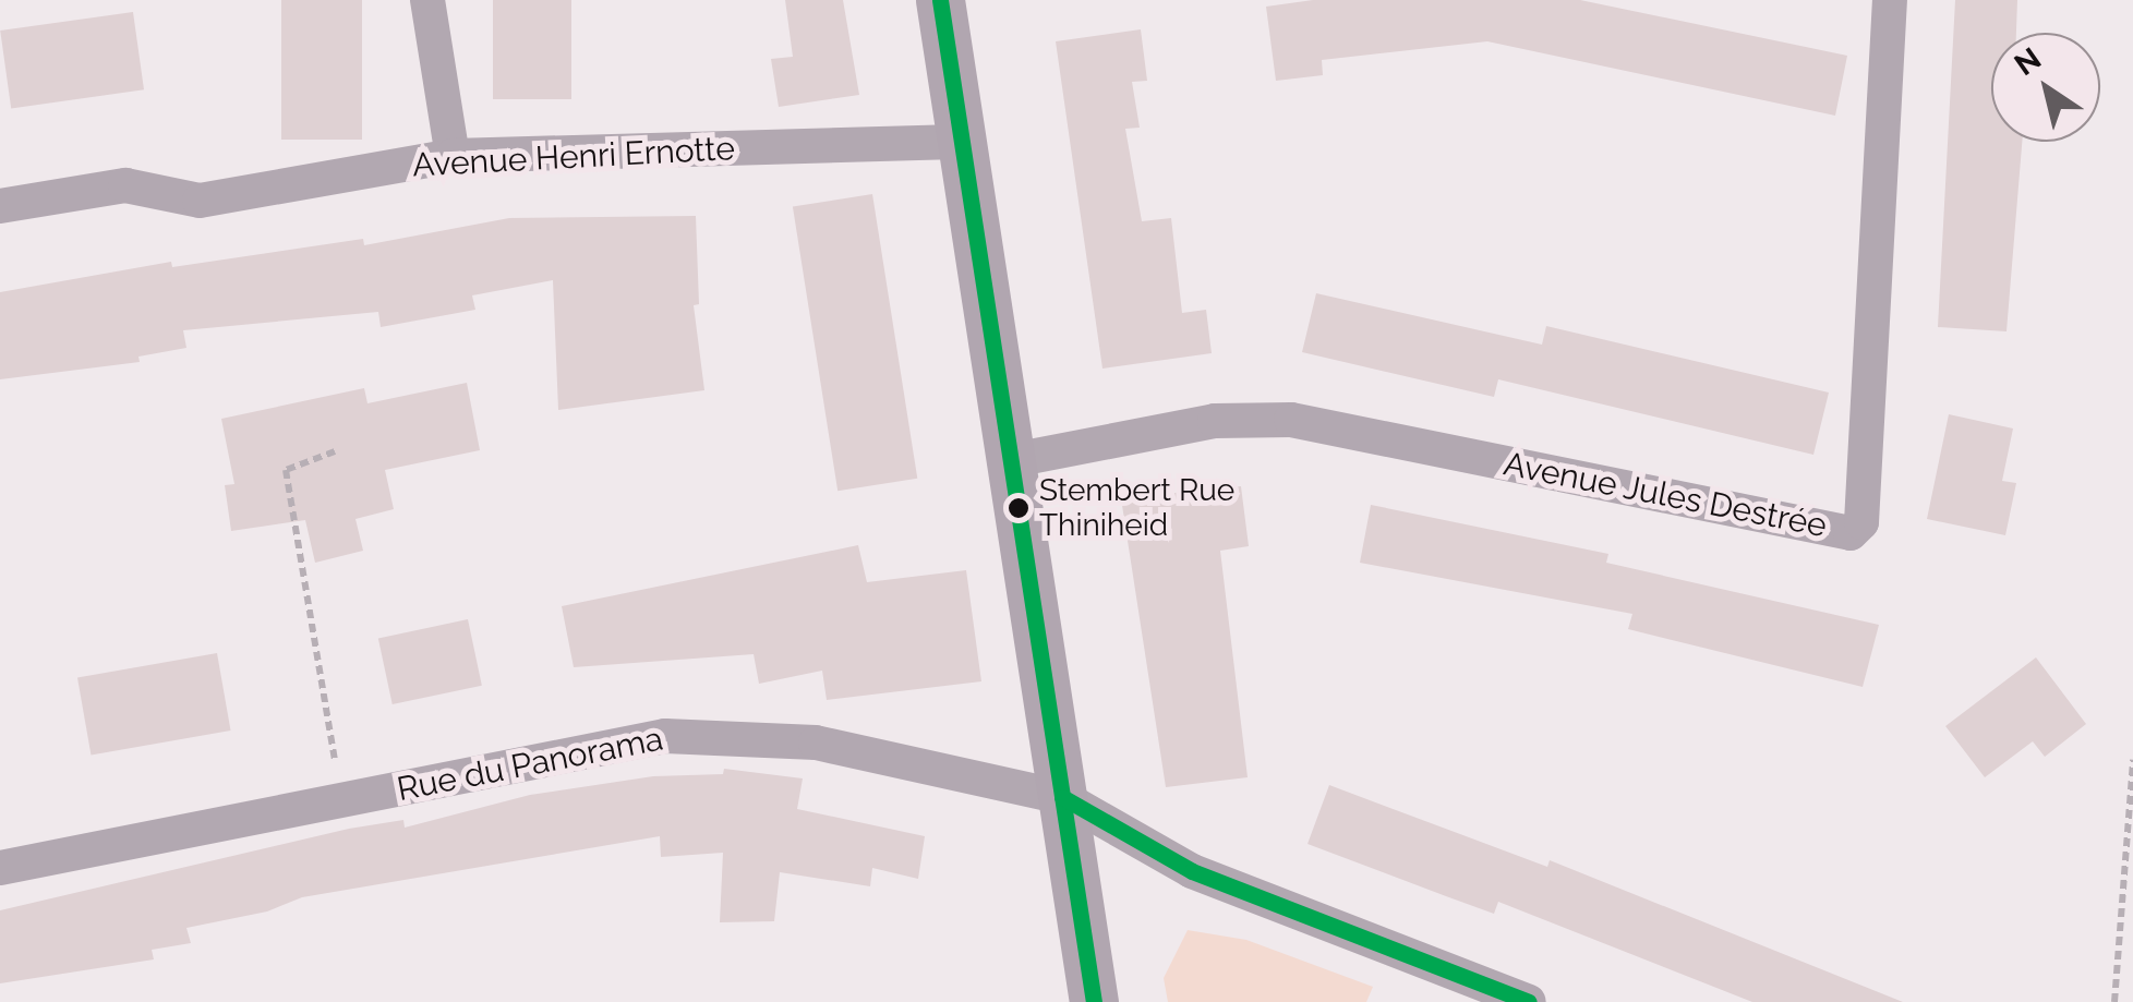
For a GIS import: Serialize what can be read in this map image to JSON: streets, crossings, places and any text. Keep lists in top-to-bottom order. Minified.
{"streets":{"street":["Avenue Henri Ernotte","Avenue Jules Destrée","Rue du Panorama"]},"places":["Stembert Rue Thiniheid"],"north":"top left"}
